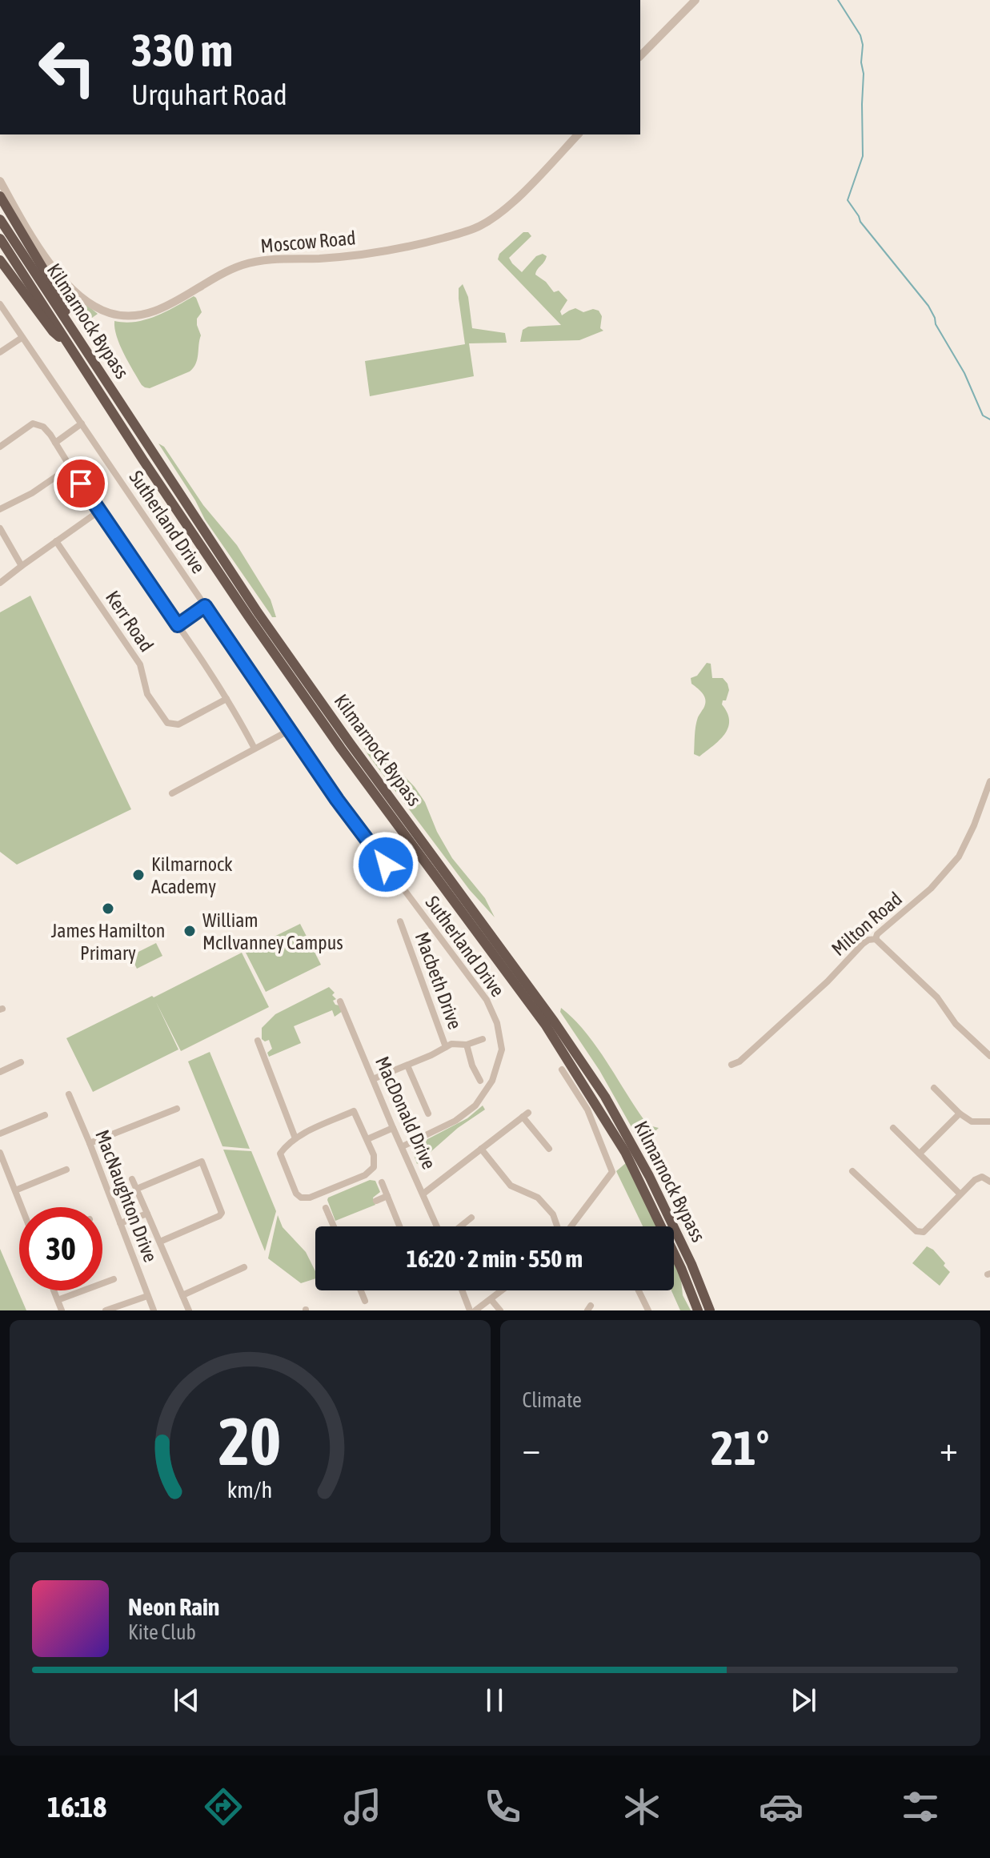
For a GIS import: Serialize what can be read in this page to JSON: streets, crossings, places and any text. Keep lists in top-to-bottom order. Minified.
{"streets":{"highway":["Kilmarnock Bypass"],"street":["Moscow Road","Sutherland Drive","Kerr Road","Milton Road","Macbeth Drive","MacDonald Drive","MacNaughton Drive"]},"crossings":[["Sutherland Drive","MacDonald Drive"],["Macbeth Drive","MacDonald Drive"]],"places":["Kilmarnock Academy","James Hamilton Primary","William McIlvanney Campus"],"page":{"turn":["330 m","Urquhart Road"],"limit":"30","trip":"16:20 · 2 min · 550 m","tile":"Climate","heat":["−","21°","+"],"song":["Neon Rain","Kite Club"],"tabs":"16:18","gauge":["20","km/h"]}}
